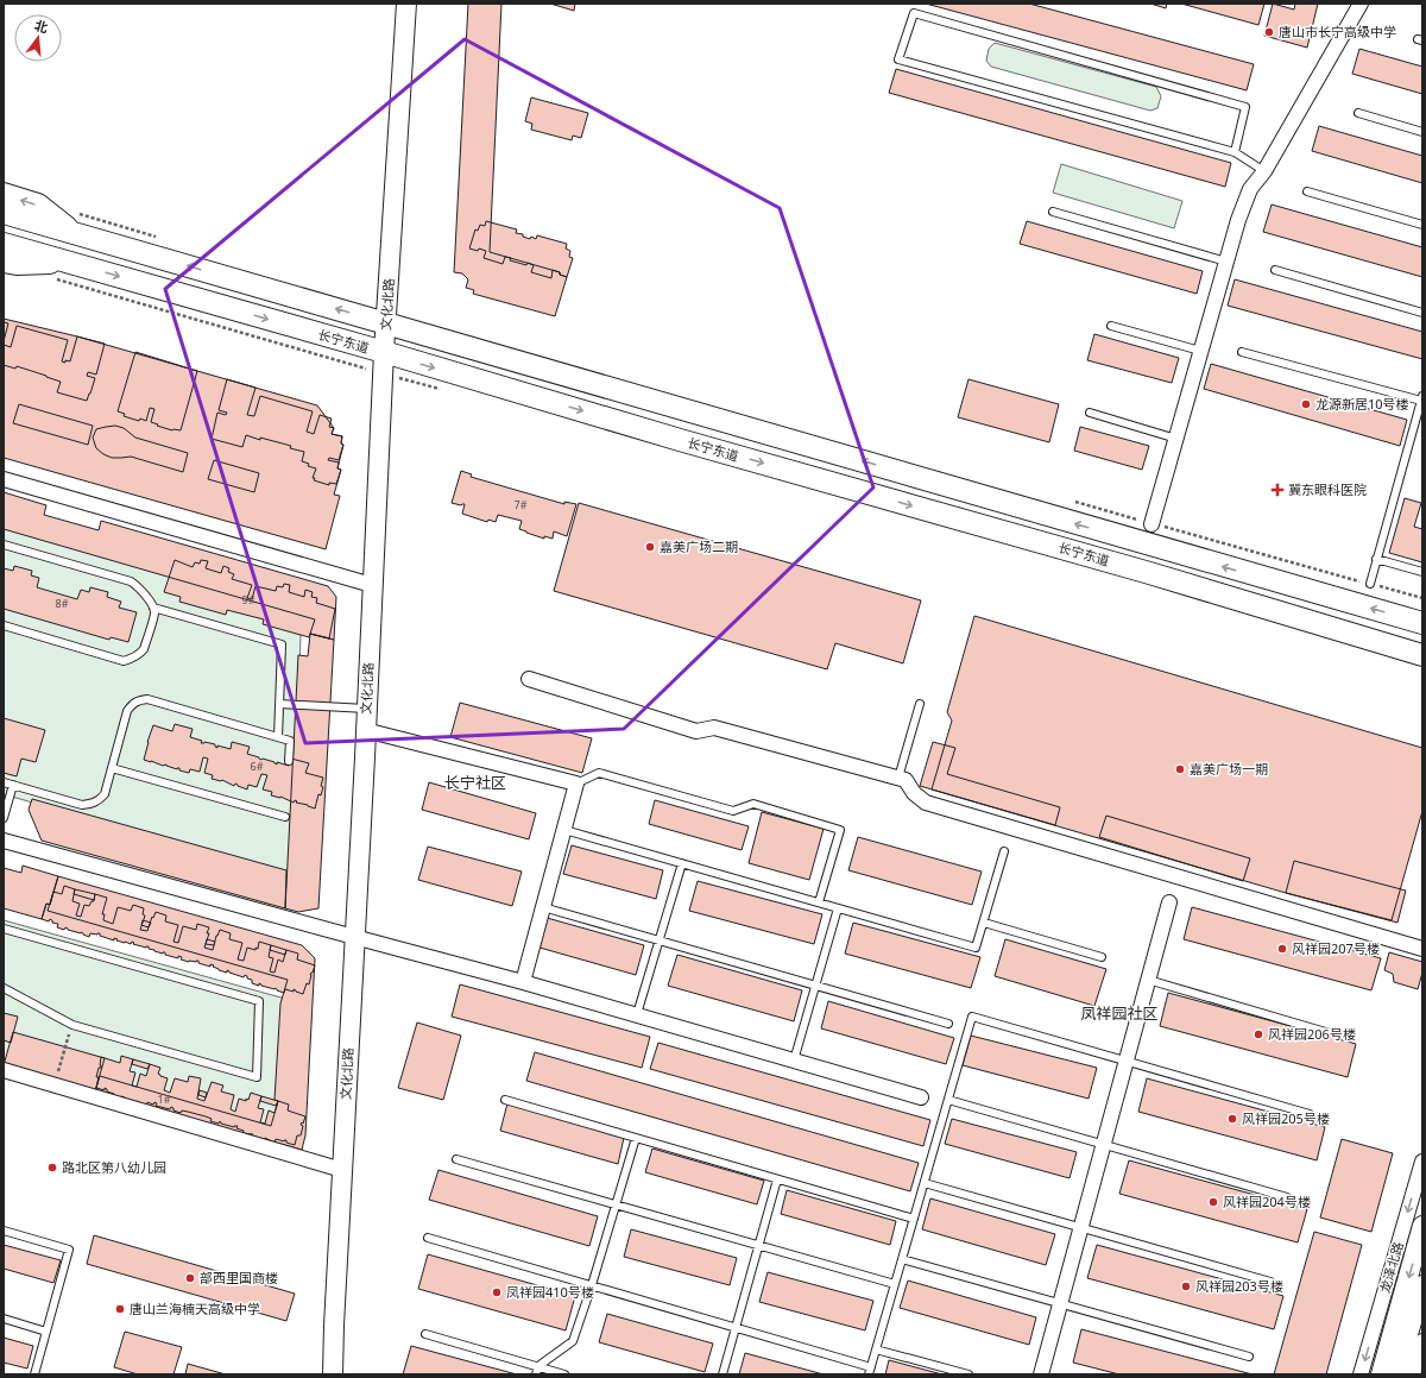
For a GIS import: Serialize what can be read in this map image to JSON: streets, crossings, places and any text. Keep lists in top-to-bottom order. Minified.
{"streets":{"main road":["长宁东道"],"street":["文化北路","龙泽北路"]},"crossings":[["文化北路","长宁东道"]],"districts":["长宁社区","凤祥园社区"],"places":{"other":["唐山市长宁高级中学","龙源新居10号楼","嘉美广场二期","嘉美广场一期","风祥园207号楼","风祥园206号楼","风祥园205号楼","路北区第八幼儿园","风祥园204号楼","部西里国商楼","风祥园203号楼","凤祥园410号楼","唐山兰海楠天高级中学"],"health":["冀东眼科医院"]},"house_numbers":["7#","9#","8#","6#","1#"],"north":"top"}
